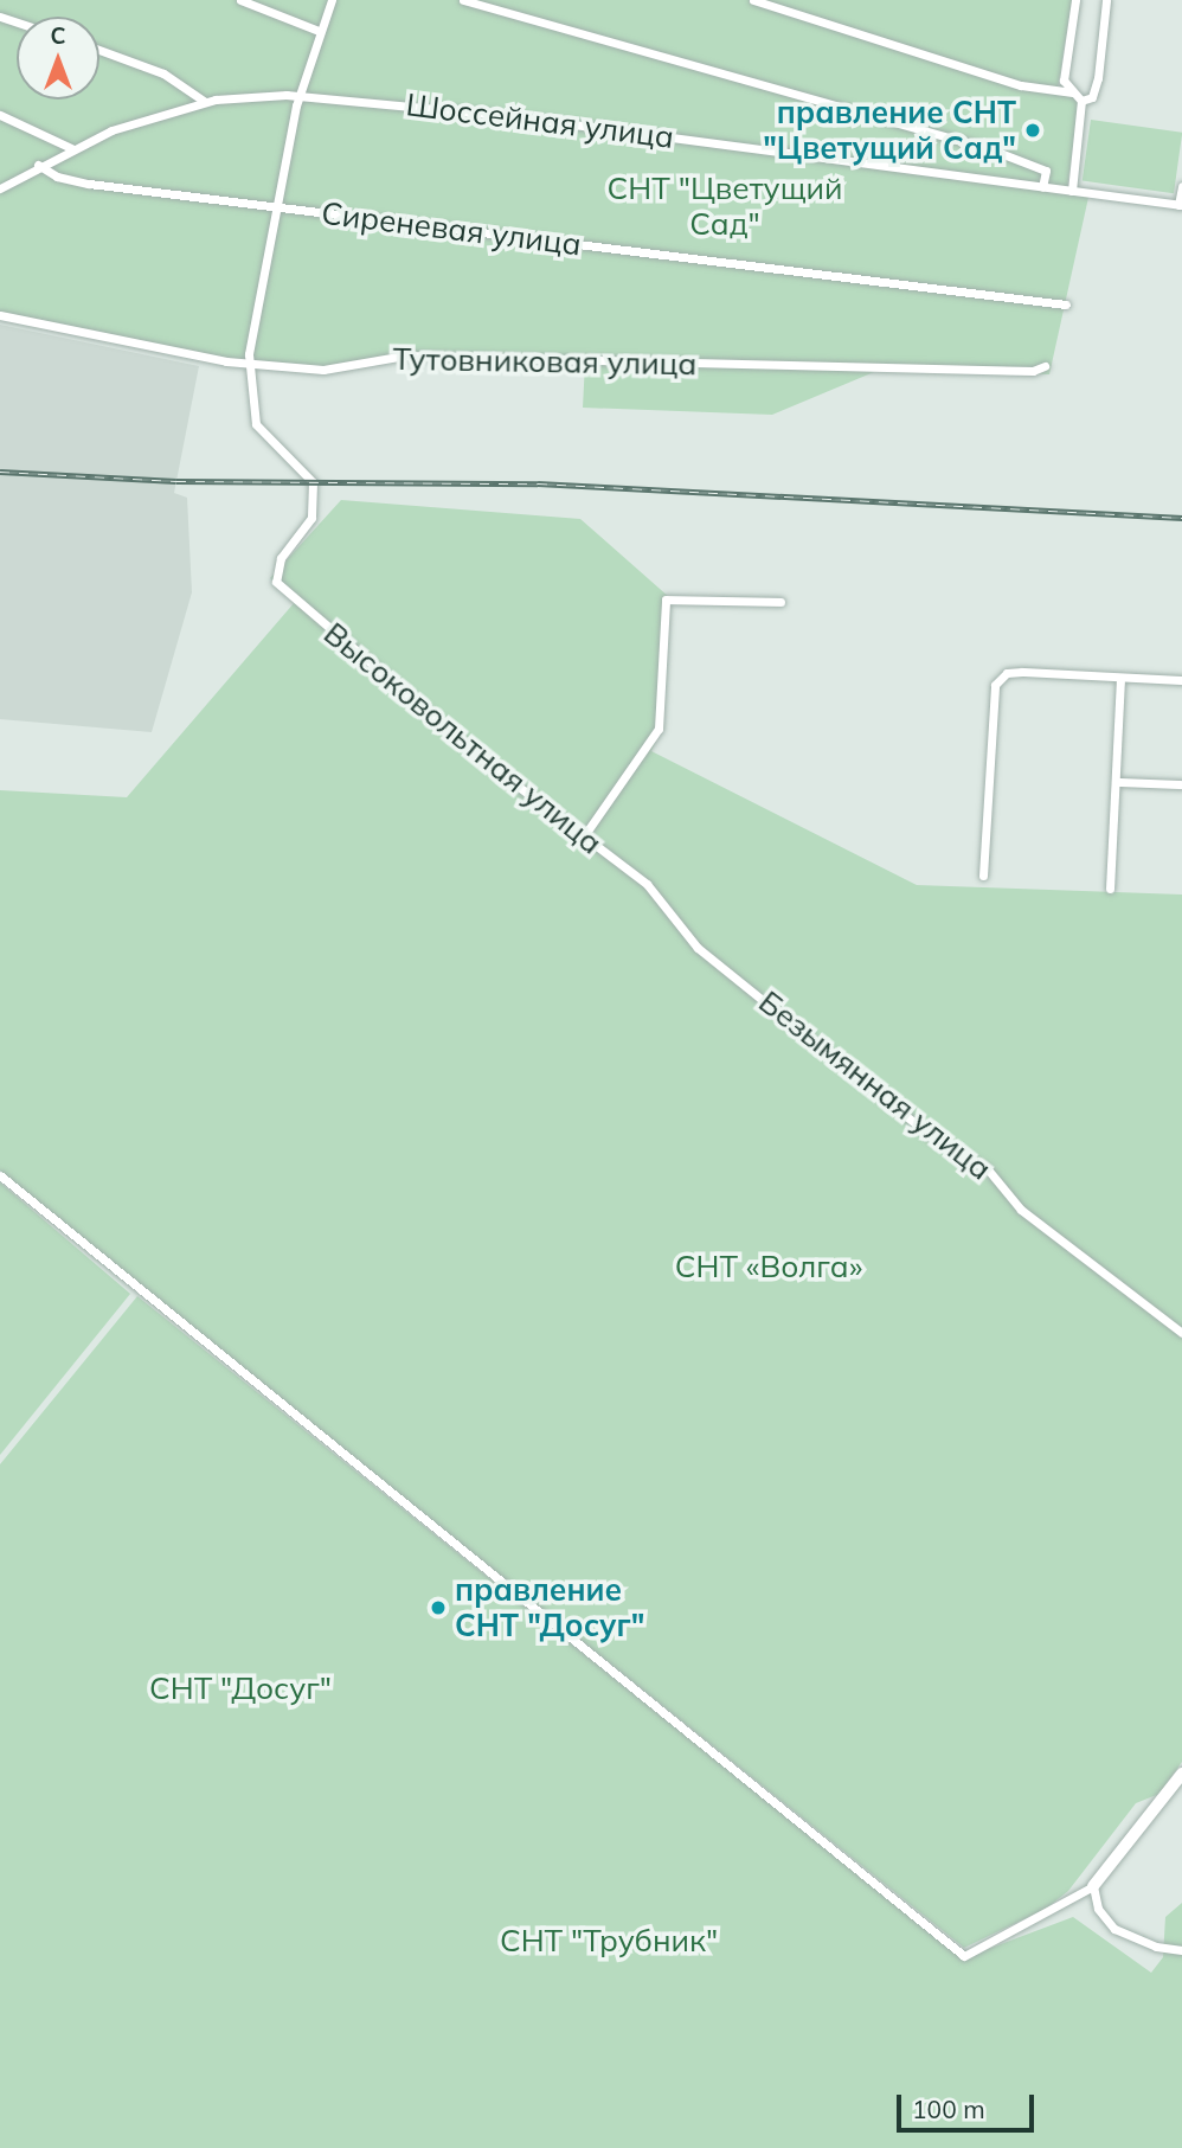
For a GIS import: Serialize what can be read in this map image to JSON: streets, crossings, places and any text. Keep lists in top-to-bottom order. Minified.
{"streets":{"street":["Шоссейная улица","Сиреневая улица","Тутовниковая улица","Высоковольтная улица","Безымянная улица"]},"crossings":[["Шоссейная улица","Сиреневая улица"],["Тутовниковая улица","Высоковольтная улица"],["Высоковольтная улица","Безымянная улица"]],"parks":["СНТ \"Цветущий Сад\"","СНТ «Волга»","СНТ \"Досуг\"","СНТ \"Трубник\""],"places":["правление СНТ \"Цветущий Сад\"","правление СНТ \"Досуг\""],"scale_bar":"100 m","north":"top"}
